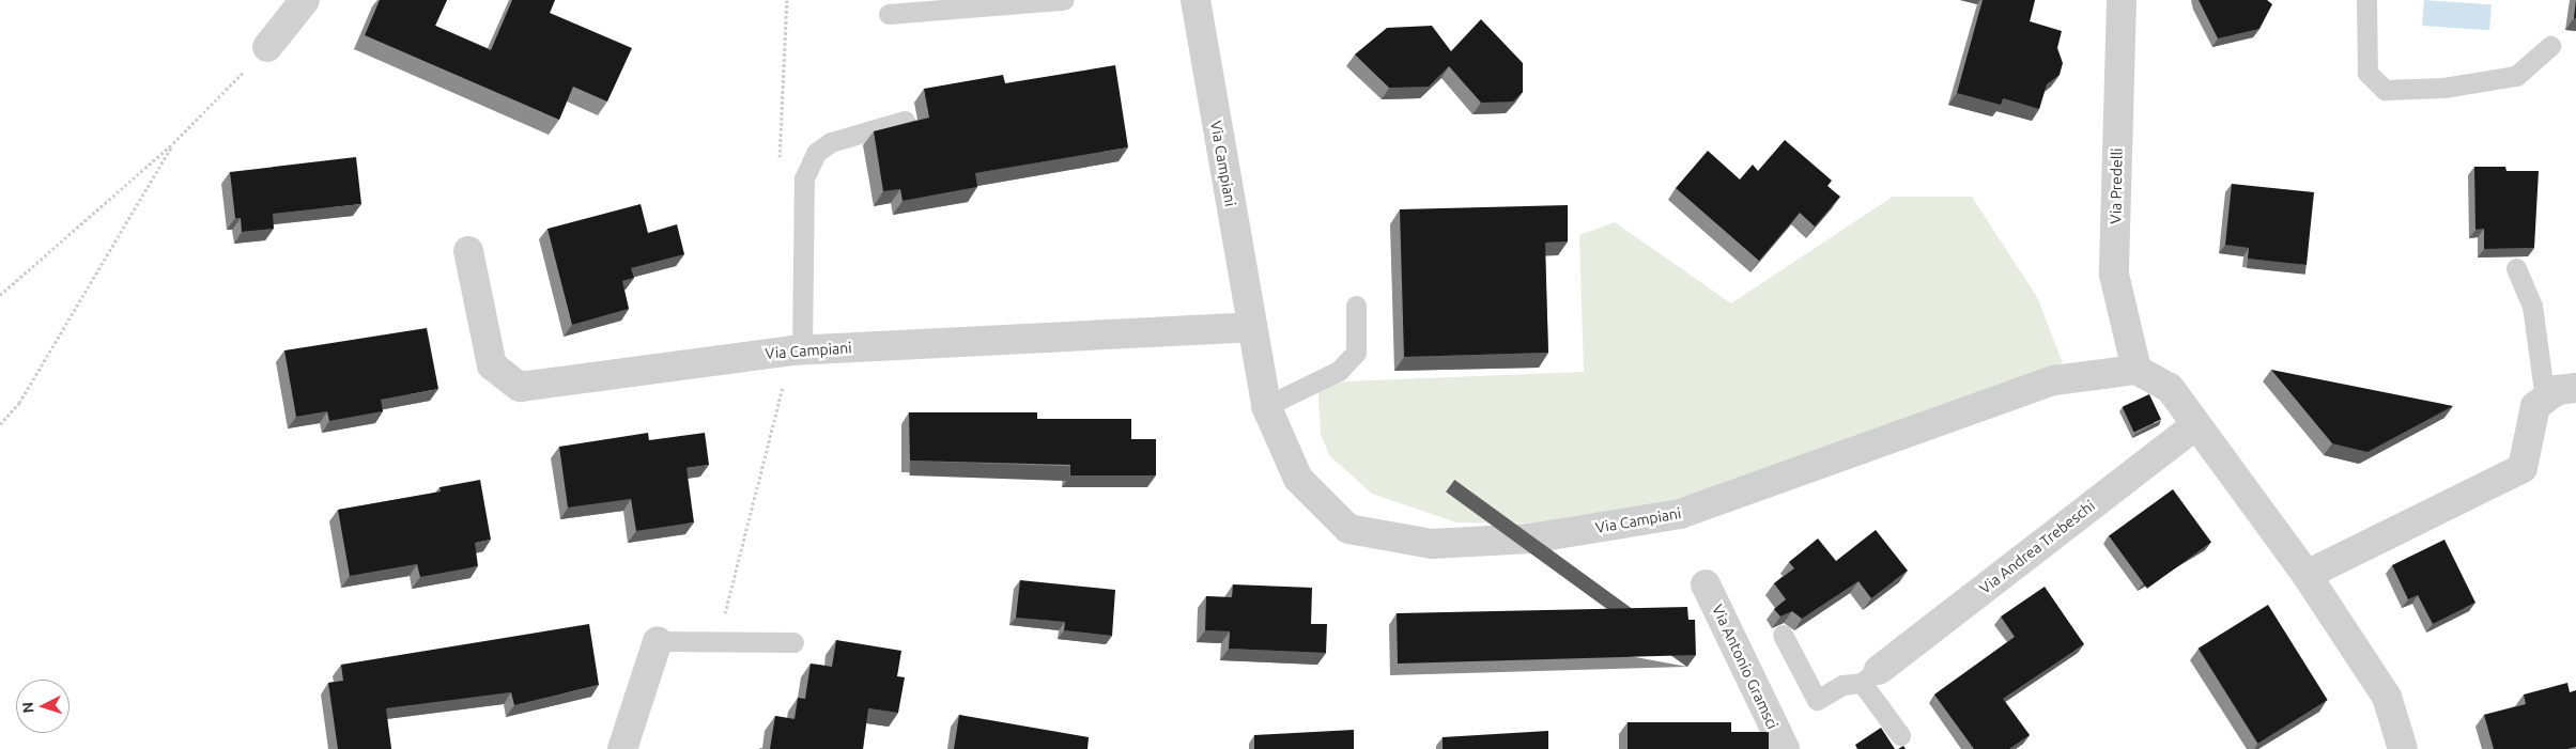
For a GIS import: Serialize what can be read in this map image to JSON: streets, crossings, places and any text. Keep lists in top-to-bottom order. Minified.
{"streets":{"street":["Via Campiani","Via Predelli","Via Andrea Trebeschi","Via Antonio Gramsci"]},"crossings":[["Via Campiani","Via Predelli"]],"north":"left"}
